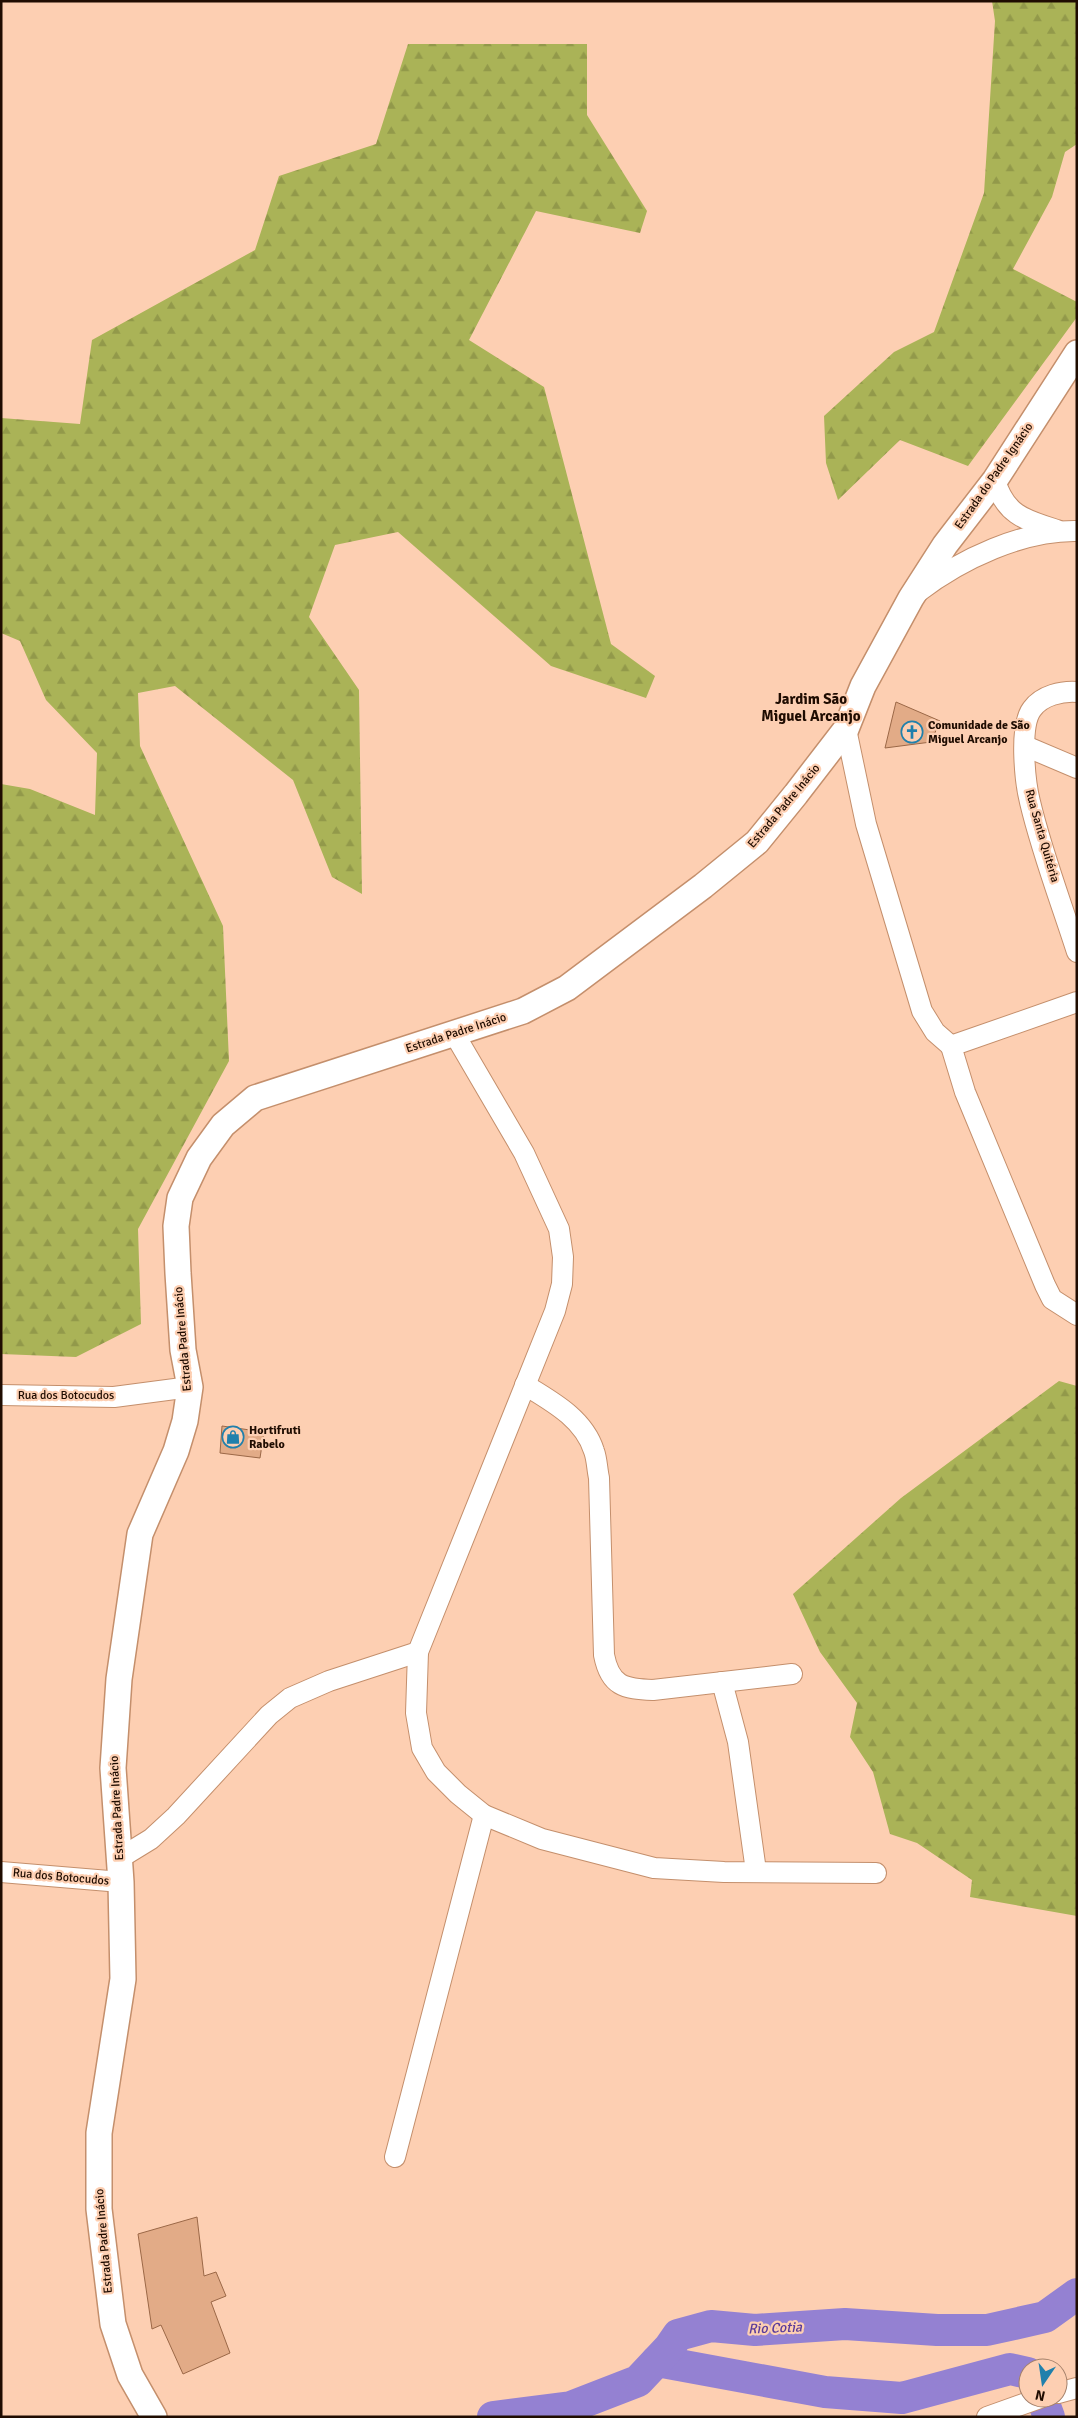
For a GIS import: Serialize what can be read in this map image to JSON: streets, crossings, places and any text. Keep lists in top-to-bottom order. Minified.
{"streets":{"street":["Estrada do Padre Ignácio","Estrada Padre Inácio","Rua Santa Quitéria","Rua dos Botocudos"]},"crossings":[["Estrada do Padre Ignácio","Estrada Padre Inácio"],["Estrada Padre Inácio","Rua dos Botocudos"]],"districts":["Jardim São Miguel Arcanjo"],"water":["Rio Cotia"],"places":{"church":["Comunidade de São Miguel Arcanjo"],"shop":["Hortifruti Rabelo"]},"north":"bottom"}
